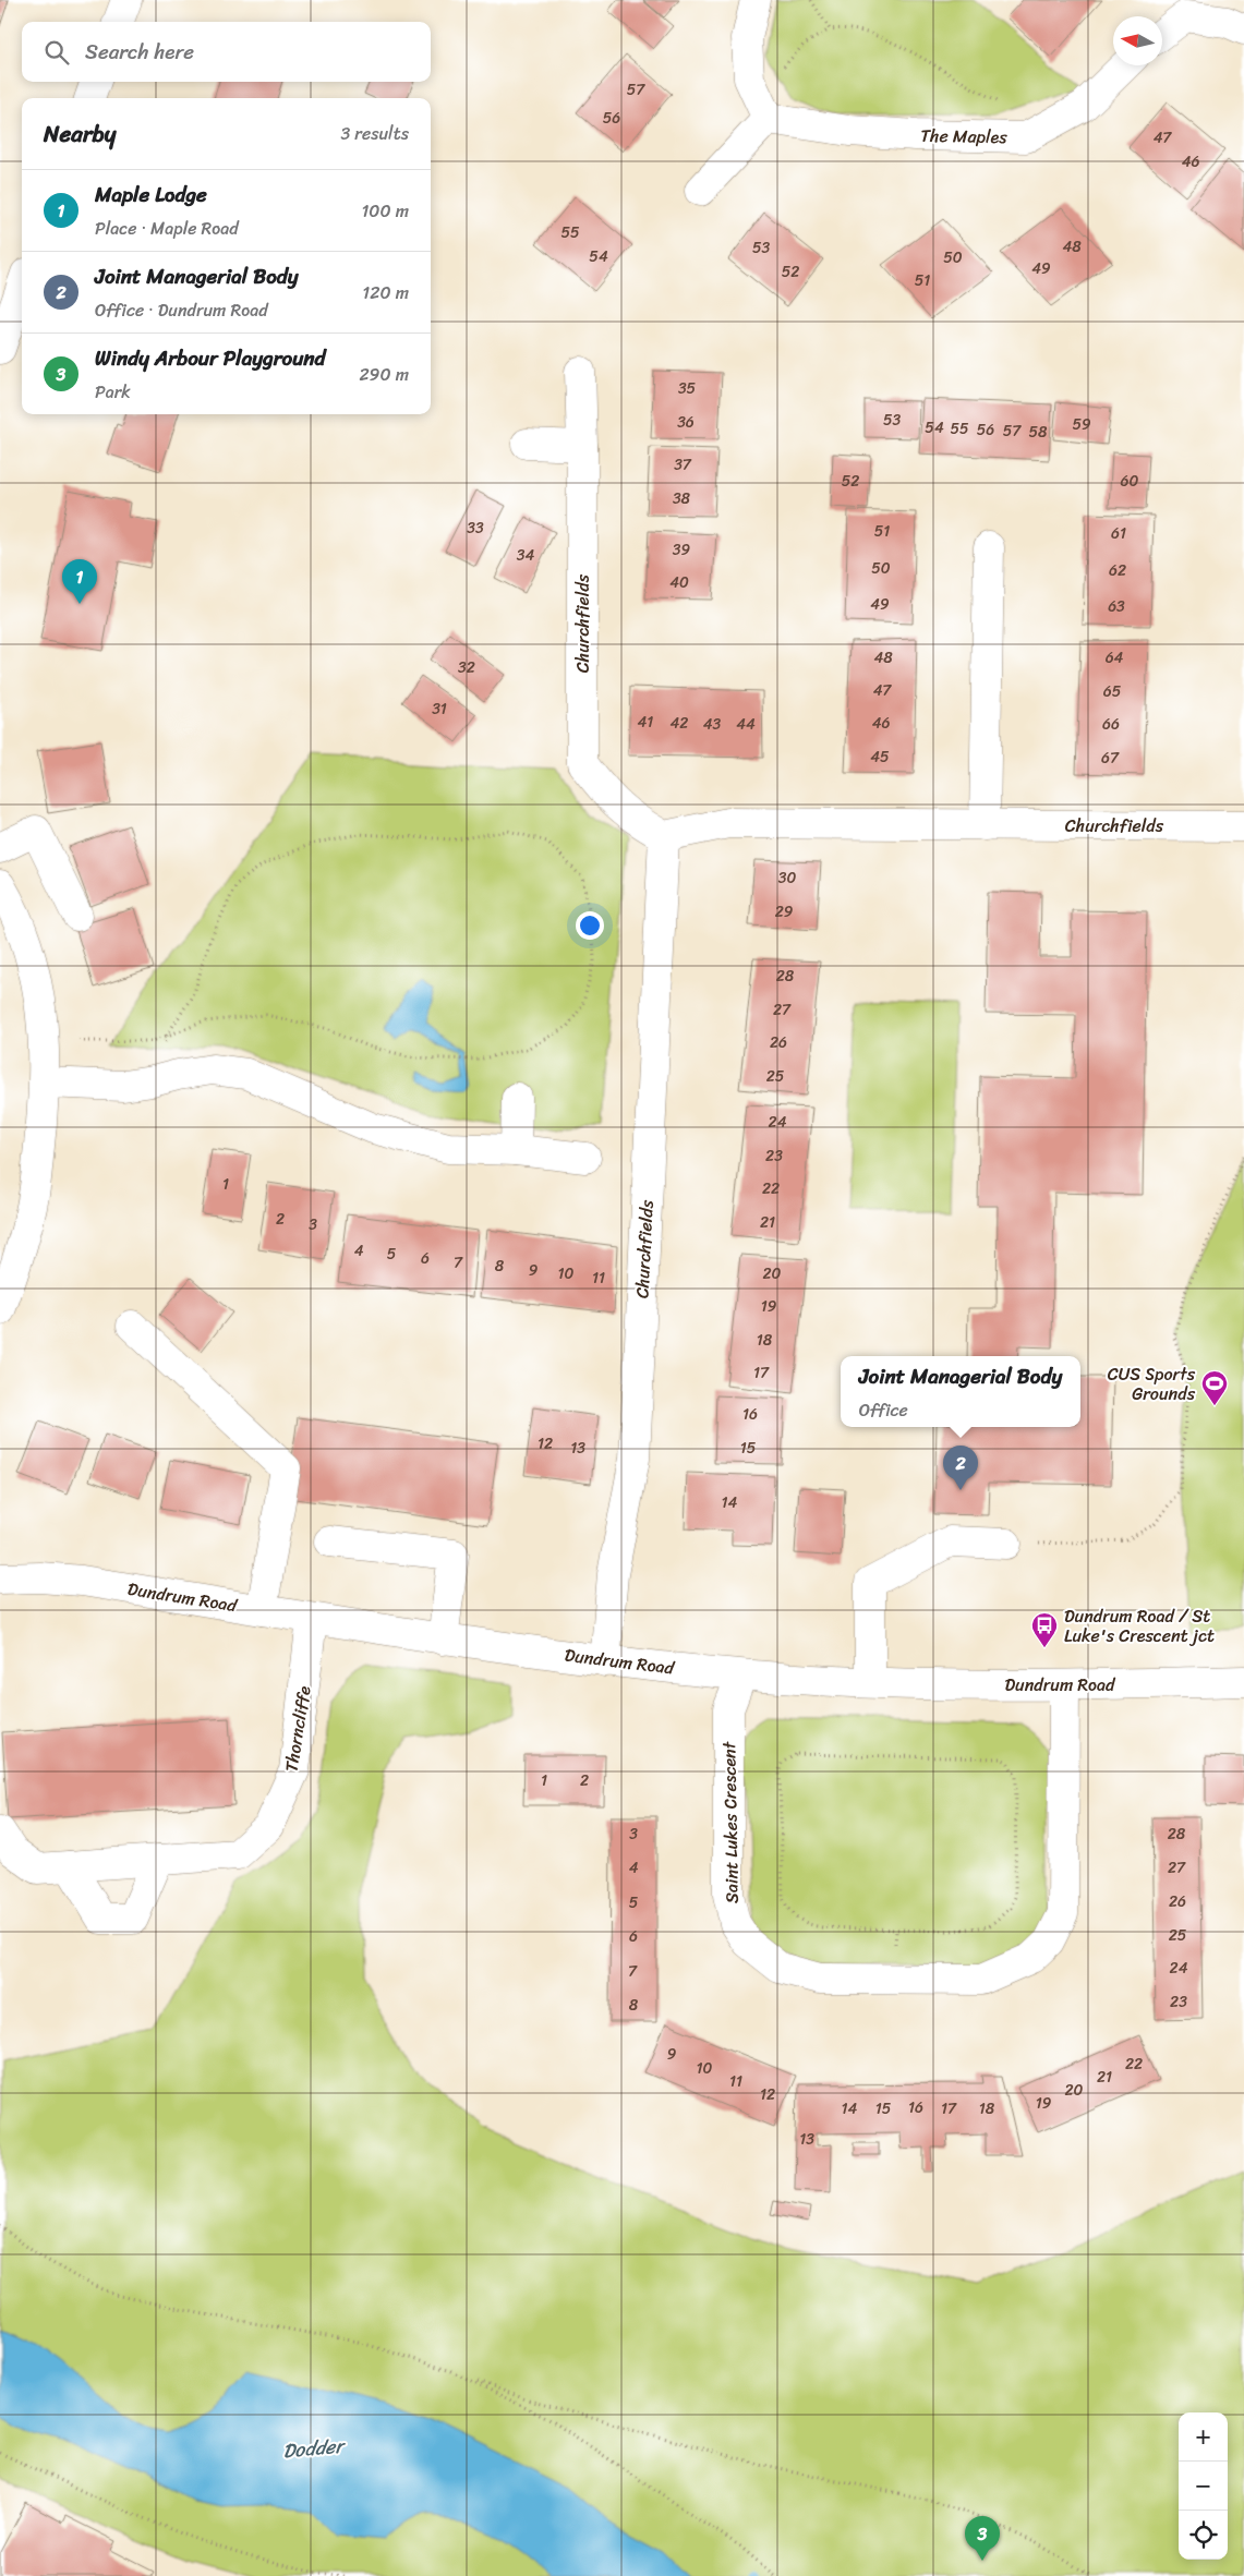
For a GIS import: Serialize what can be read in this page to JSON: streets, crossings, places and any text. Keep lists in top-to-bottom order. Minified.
{"streets":{"street":["The Maples","Churchfields","Dundrum Road","Thorncliffe","Saint Lukes Crescent"]},"crossings":[["Churchfields","Dundrum Road"],["Dundrum Road","Thorncliffe"],["Dundrum Road","Saint Lukes Crescent"]],"water":["Dodder"],"places":{"sports":["CUS Sports Grounds"],"bus stop":["Dundrum Road / St Luke's Crescent jct"]},"house_numbers":["57","56","47","46","55","48","53","54","50","49","52","51","35","53","36","59","54","55","56","57","58","37","52","60","38","33","51","61","39","34","50","62","40","49","63","48","64","32","47","65","31","41","42","46","43","44","66","45","67","30","29","28","27","26","25","24","23","1","22","2","21","3","4","5","6","7","8","9","10","20","11","19","18","17","16","12","13","15","14","1","2","3","28","4","27","26","5","25","6","24","7","23","8","9","22","10","21","11","20","12","19","16","14","15","17","18","13"],"north":"left","page":{"search":"Search here","heading":["Nearby","3 results"],"list":[{"mark":"1","name":"Maple Lodge","note":"Place · Maple Road","value":"100 m"},{"mark":"2","name":"Joint Managerial Body","note":"Office · Dundrum Road","value":"120 m"},{"mark":"3","name":"Windy Arbour Playground","note":"Park","value":"290 m"}],"pins":["1","2","3"],"popup":["Joint Managerial Body","Office"],"map_buttons":["+","−"]}}
